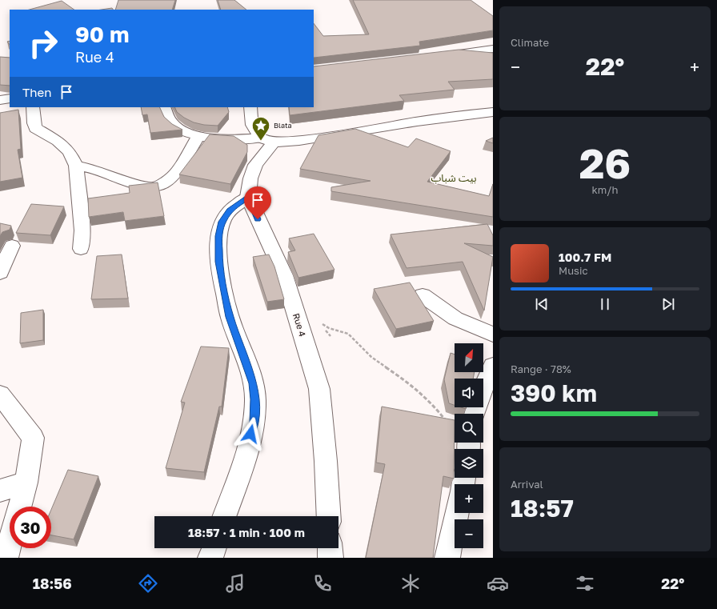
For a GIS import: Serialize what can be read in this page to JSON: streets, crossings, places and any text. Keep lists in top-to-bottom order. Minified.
{"streets":{"street":["Rue 4"]},"districts":["بيت شباب"],"places":{"place":["Blata"]},"north":"top right","page":{"tile":["Climate",["26","km/h"],["Range · 78%","390 km"],["Arrival","18:57"]],"turn":["90 m","Rue 4"],"heat":["−","22°","+"],"then":"Then","song":["100.7 FM","Music"],"map_buttons":["+","−"],"limit":"30","trip":"18:57 · 1 min · 100 m","tabs":["18:56","22°"]}}
